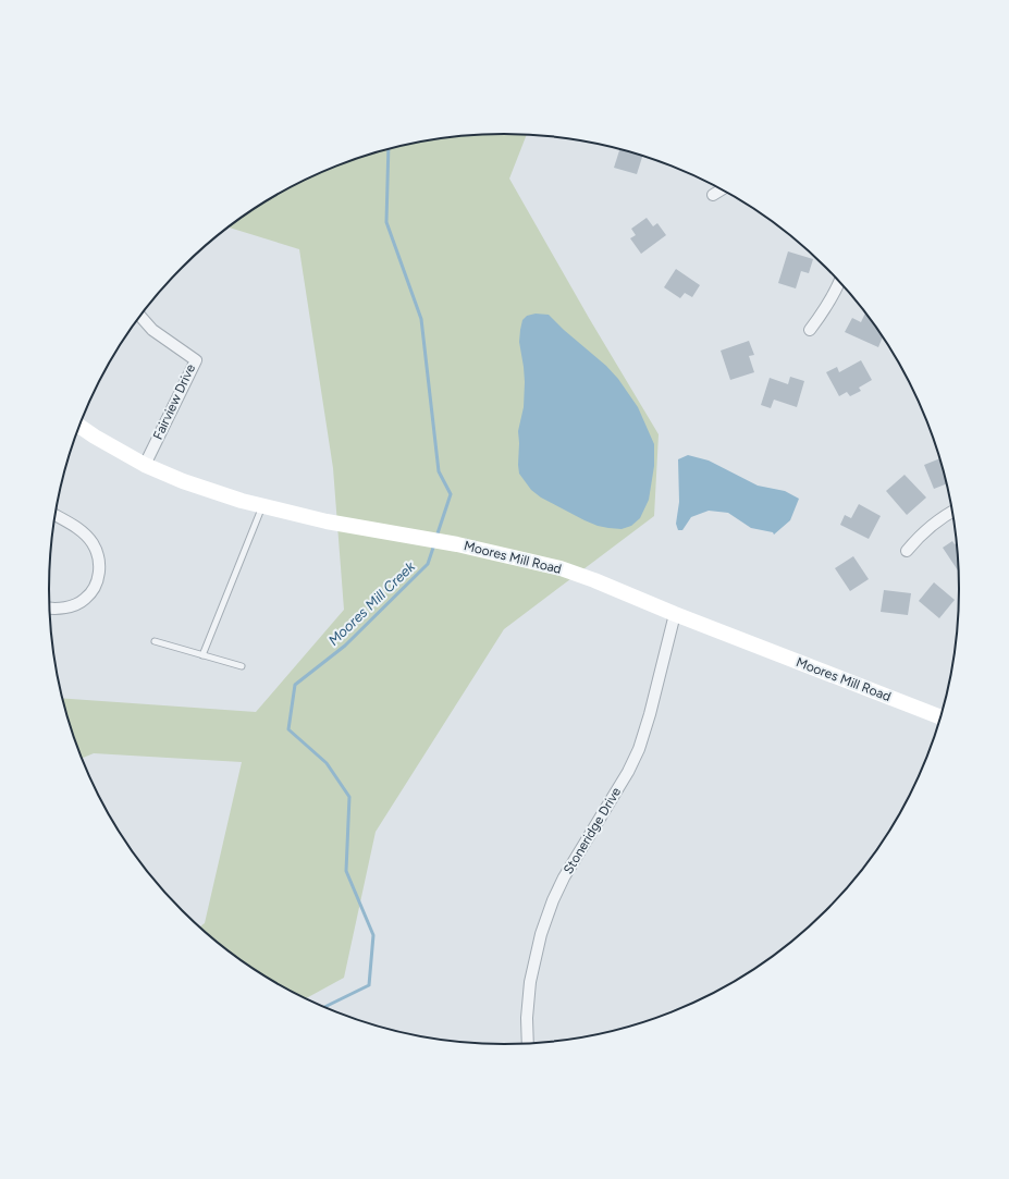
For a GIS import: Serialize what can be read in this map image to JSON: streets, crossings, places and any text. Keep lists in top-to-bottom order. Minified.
{"streets":{"street":["Fairview Drive","Moores Mill Road","Stoneridge Drive"]},"crossings":[["Fairview Drive","Moores Mill Road"],["Moores Mill Road","Stoneridge Drive"]],"water":["Moores Mill Creek"]}
